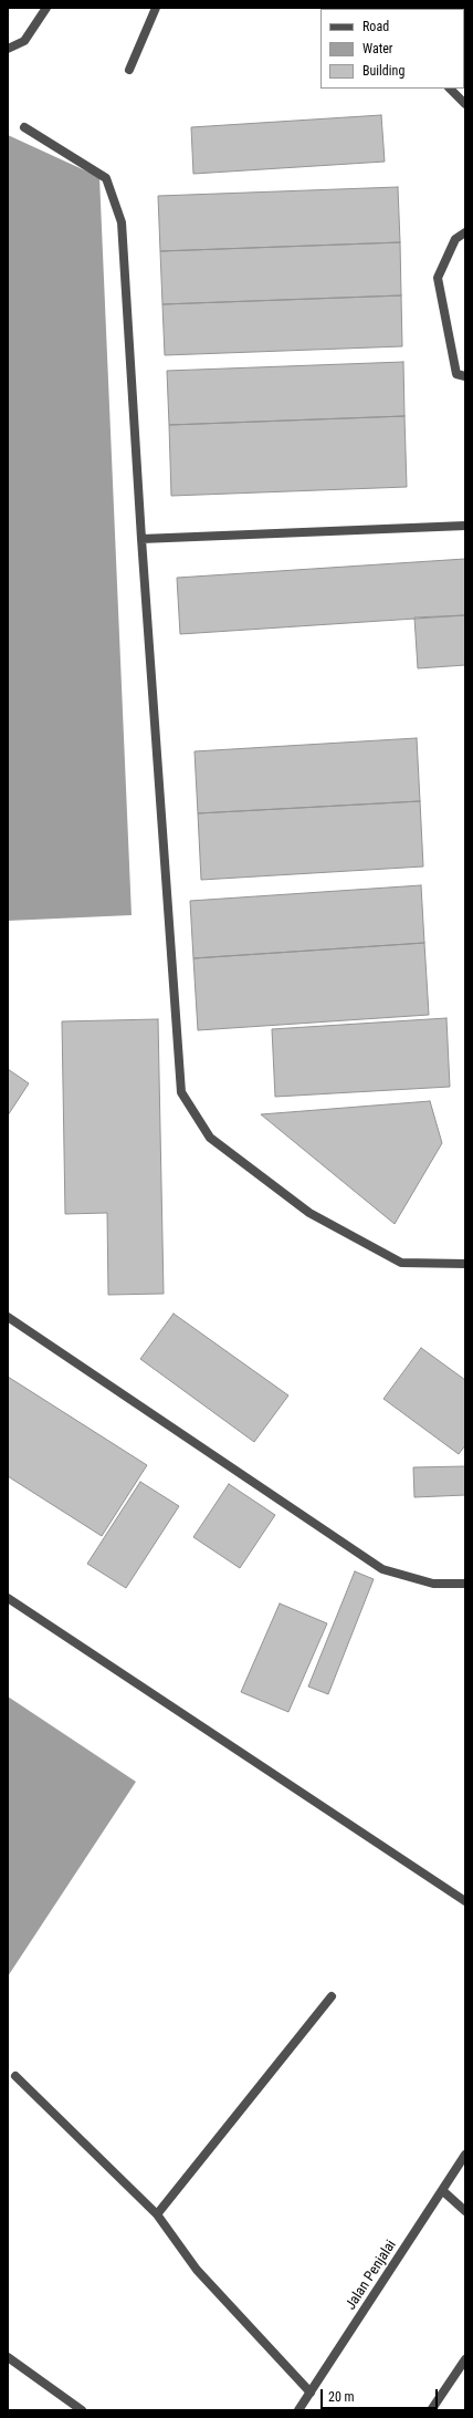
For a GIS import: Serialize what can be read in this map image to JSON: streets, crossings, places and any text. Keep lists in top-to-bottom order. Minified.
{"streets":{"street":["Jalan Penjalai"]},"legend":["Road","Water","Building"],"scale_bar":"20 m"}
